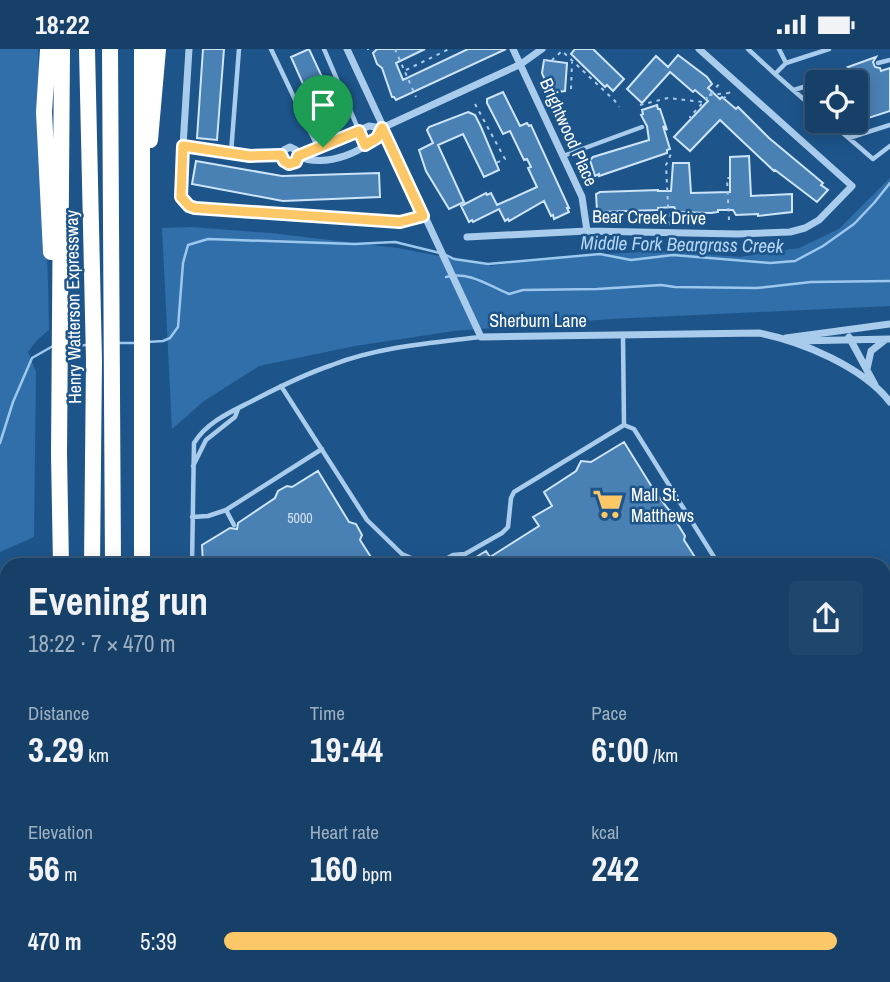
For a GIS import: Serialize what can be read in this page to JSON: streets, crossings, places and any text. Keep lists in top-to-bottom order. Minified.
{"streets":{"highway":["Henry Watterson Expressway"],"street":["Brightwood Place","Bear Creek Drive","Sherburn Lane"]},"crossings":[["Brightwood Place","Bear Creek Drive"]],"water":["Middle Fork Beargrass Creek"],"places":{"supermarket":["Mall St. Matthews"]},"house_numbers":["5000"],"page":{"status":"18:22","heading":["Evening run","18:22 · 7 × 470 m"],"stats":[["Distance","3.29 km"],["Time","19:44"],["Pace","6:00 /km"],["Elevation","56 m"],["Heart rate","160 bpm"],["kcal","242"]],"list":[{"name":"470 m","note":"5:39"}]}}
